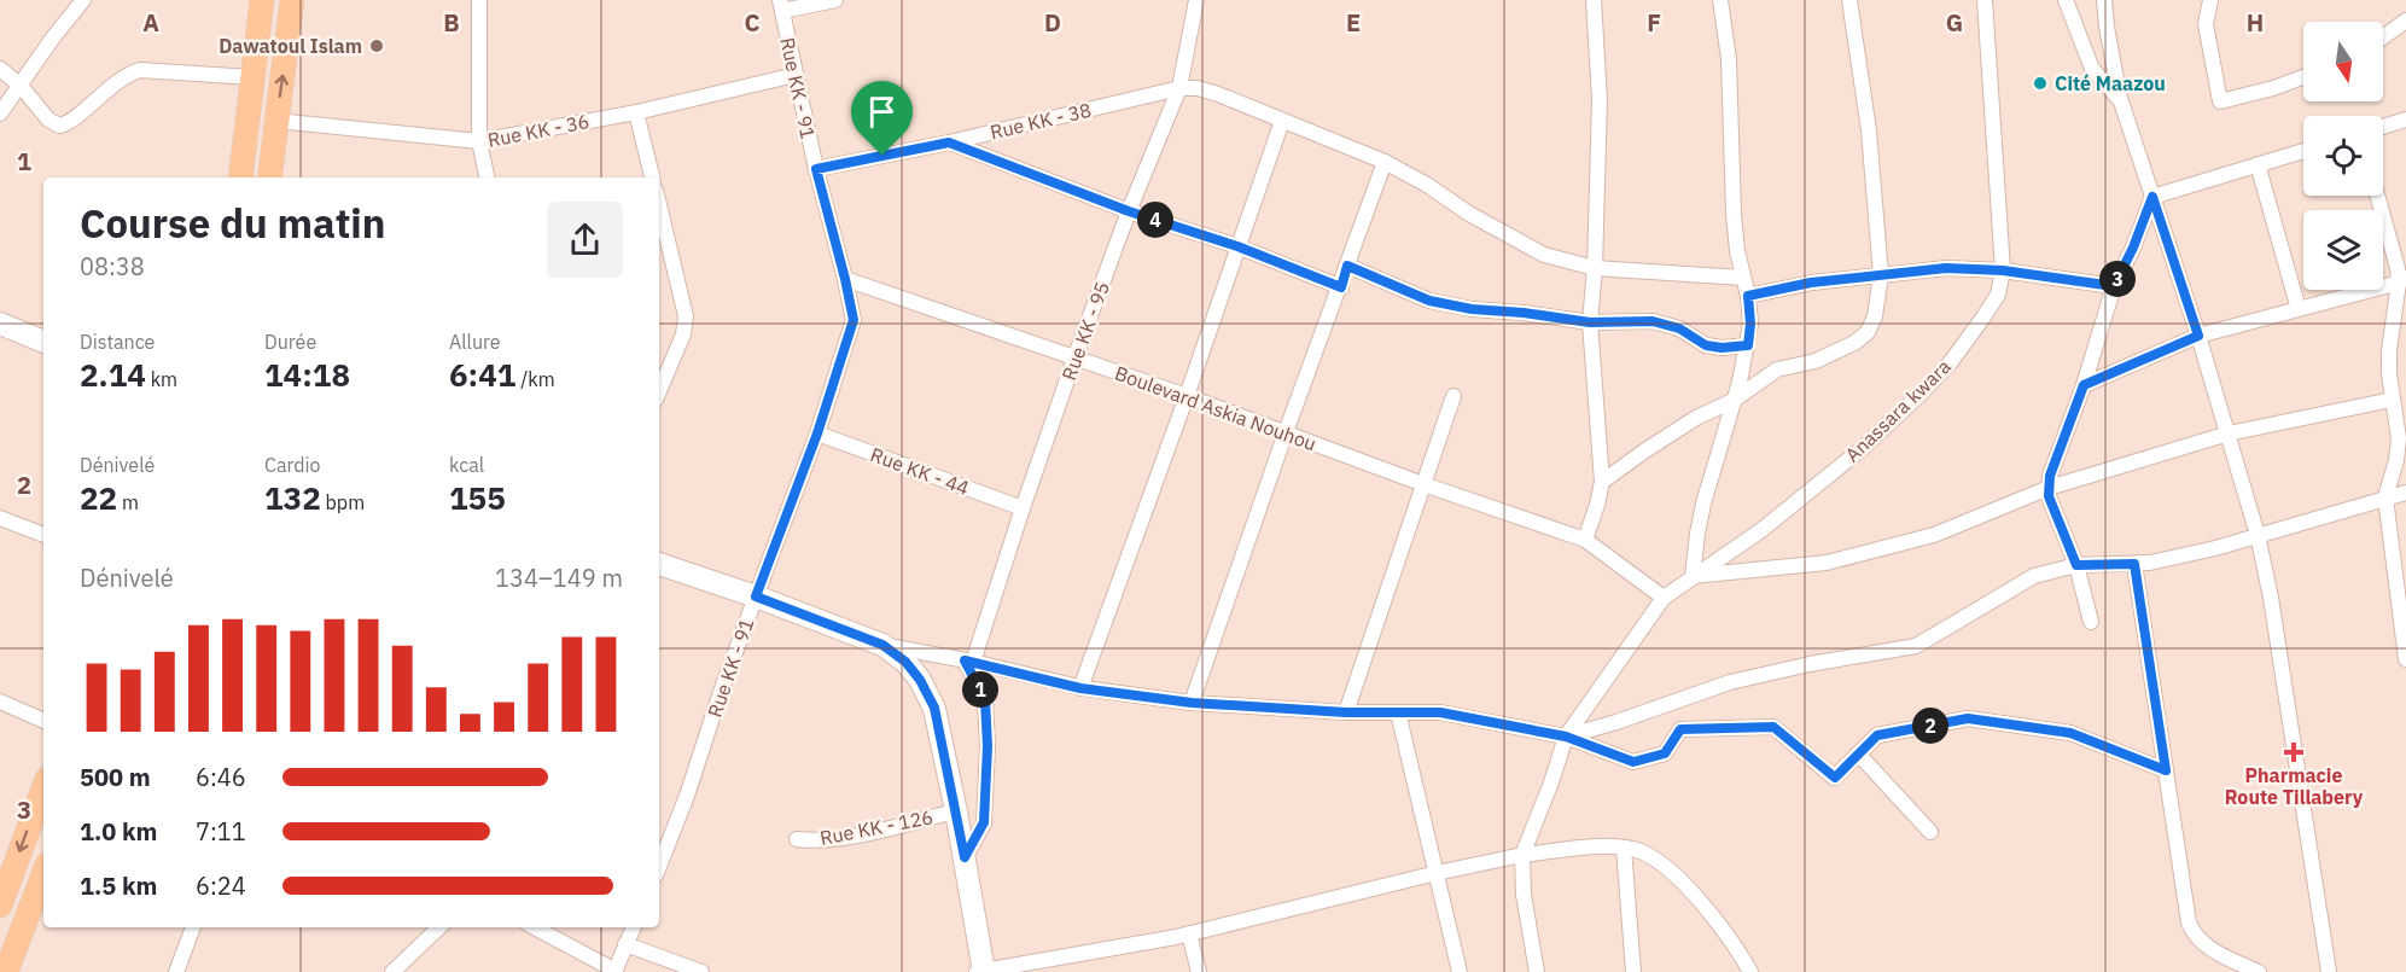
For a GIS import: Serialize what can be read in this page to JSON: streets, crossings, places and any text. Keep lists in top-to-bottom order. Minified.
{"streets":{"street":["Rue KK - 91","Rue KK - 38","Rue KK - 36","Rue KK - 95","Boulevard Askia Nouhou","Anassara kwara","Rue KK - 44","Rue KK - 126"]},"crossings":[["Rue KK - 91","Rue KK - 38"],["Rue KK - 91","Rue KK - 36"],["Rue KK - 91","Boulevard Askia Nouhou"],["Rue KK - 91","Rue KK - 44"],["Rue KK - 38","Rue KK - 95"],["Rue KK - 95","Boulevard Askia Nouhou"],["Rue KK - 95","Rue KK - 44"],["Boulevard Askia Nouhou","Anassara kwara"]],"places":{"other":["Dawatoul Islam","Cité Maazou"],"health":["Pharmacie Route Tillabery"]},"north":"bottom","page":{"heading":["Course du matin","08:38"],"pins":["4","3","1","2"],"stats":[["Distance","2.14 km"],["Durée","14:18"],["Allure","6:41 /km"],["Dénivelé","22 m"],["Cardio","132 bpm"],["kcal","155"]],"chart":["Dénivelé","134–149 m"],"list":[{"name":"500 m","note":"6:46"},{"name":"1.0 km","note":"7:11"},{"name":"1.5 km","note":"6:24"}]},"grid":{"columns":["A","B","C","D","E","F","G","H"],"rows":["1","2","3"]}}
